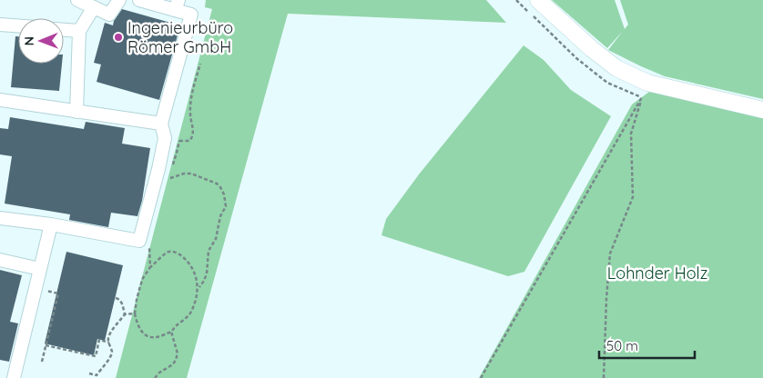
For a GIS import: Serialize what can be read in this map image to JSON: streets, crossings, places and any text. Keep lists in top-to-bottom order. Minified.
{"parks":["Lohnder Holz"],"places":["Ingenieurbüro Römer GmbH"],"scale_bar":"50 m","north":"left"}
